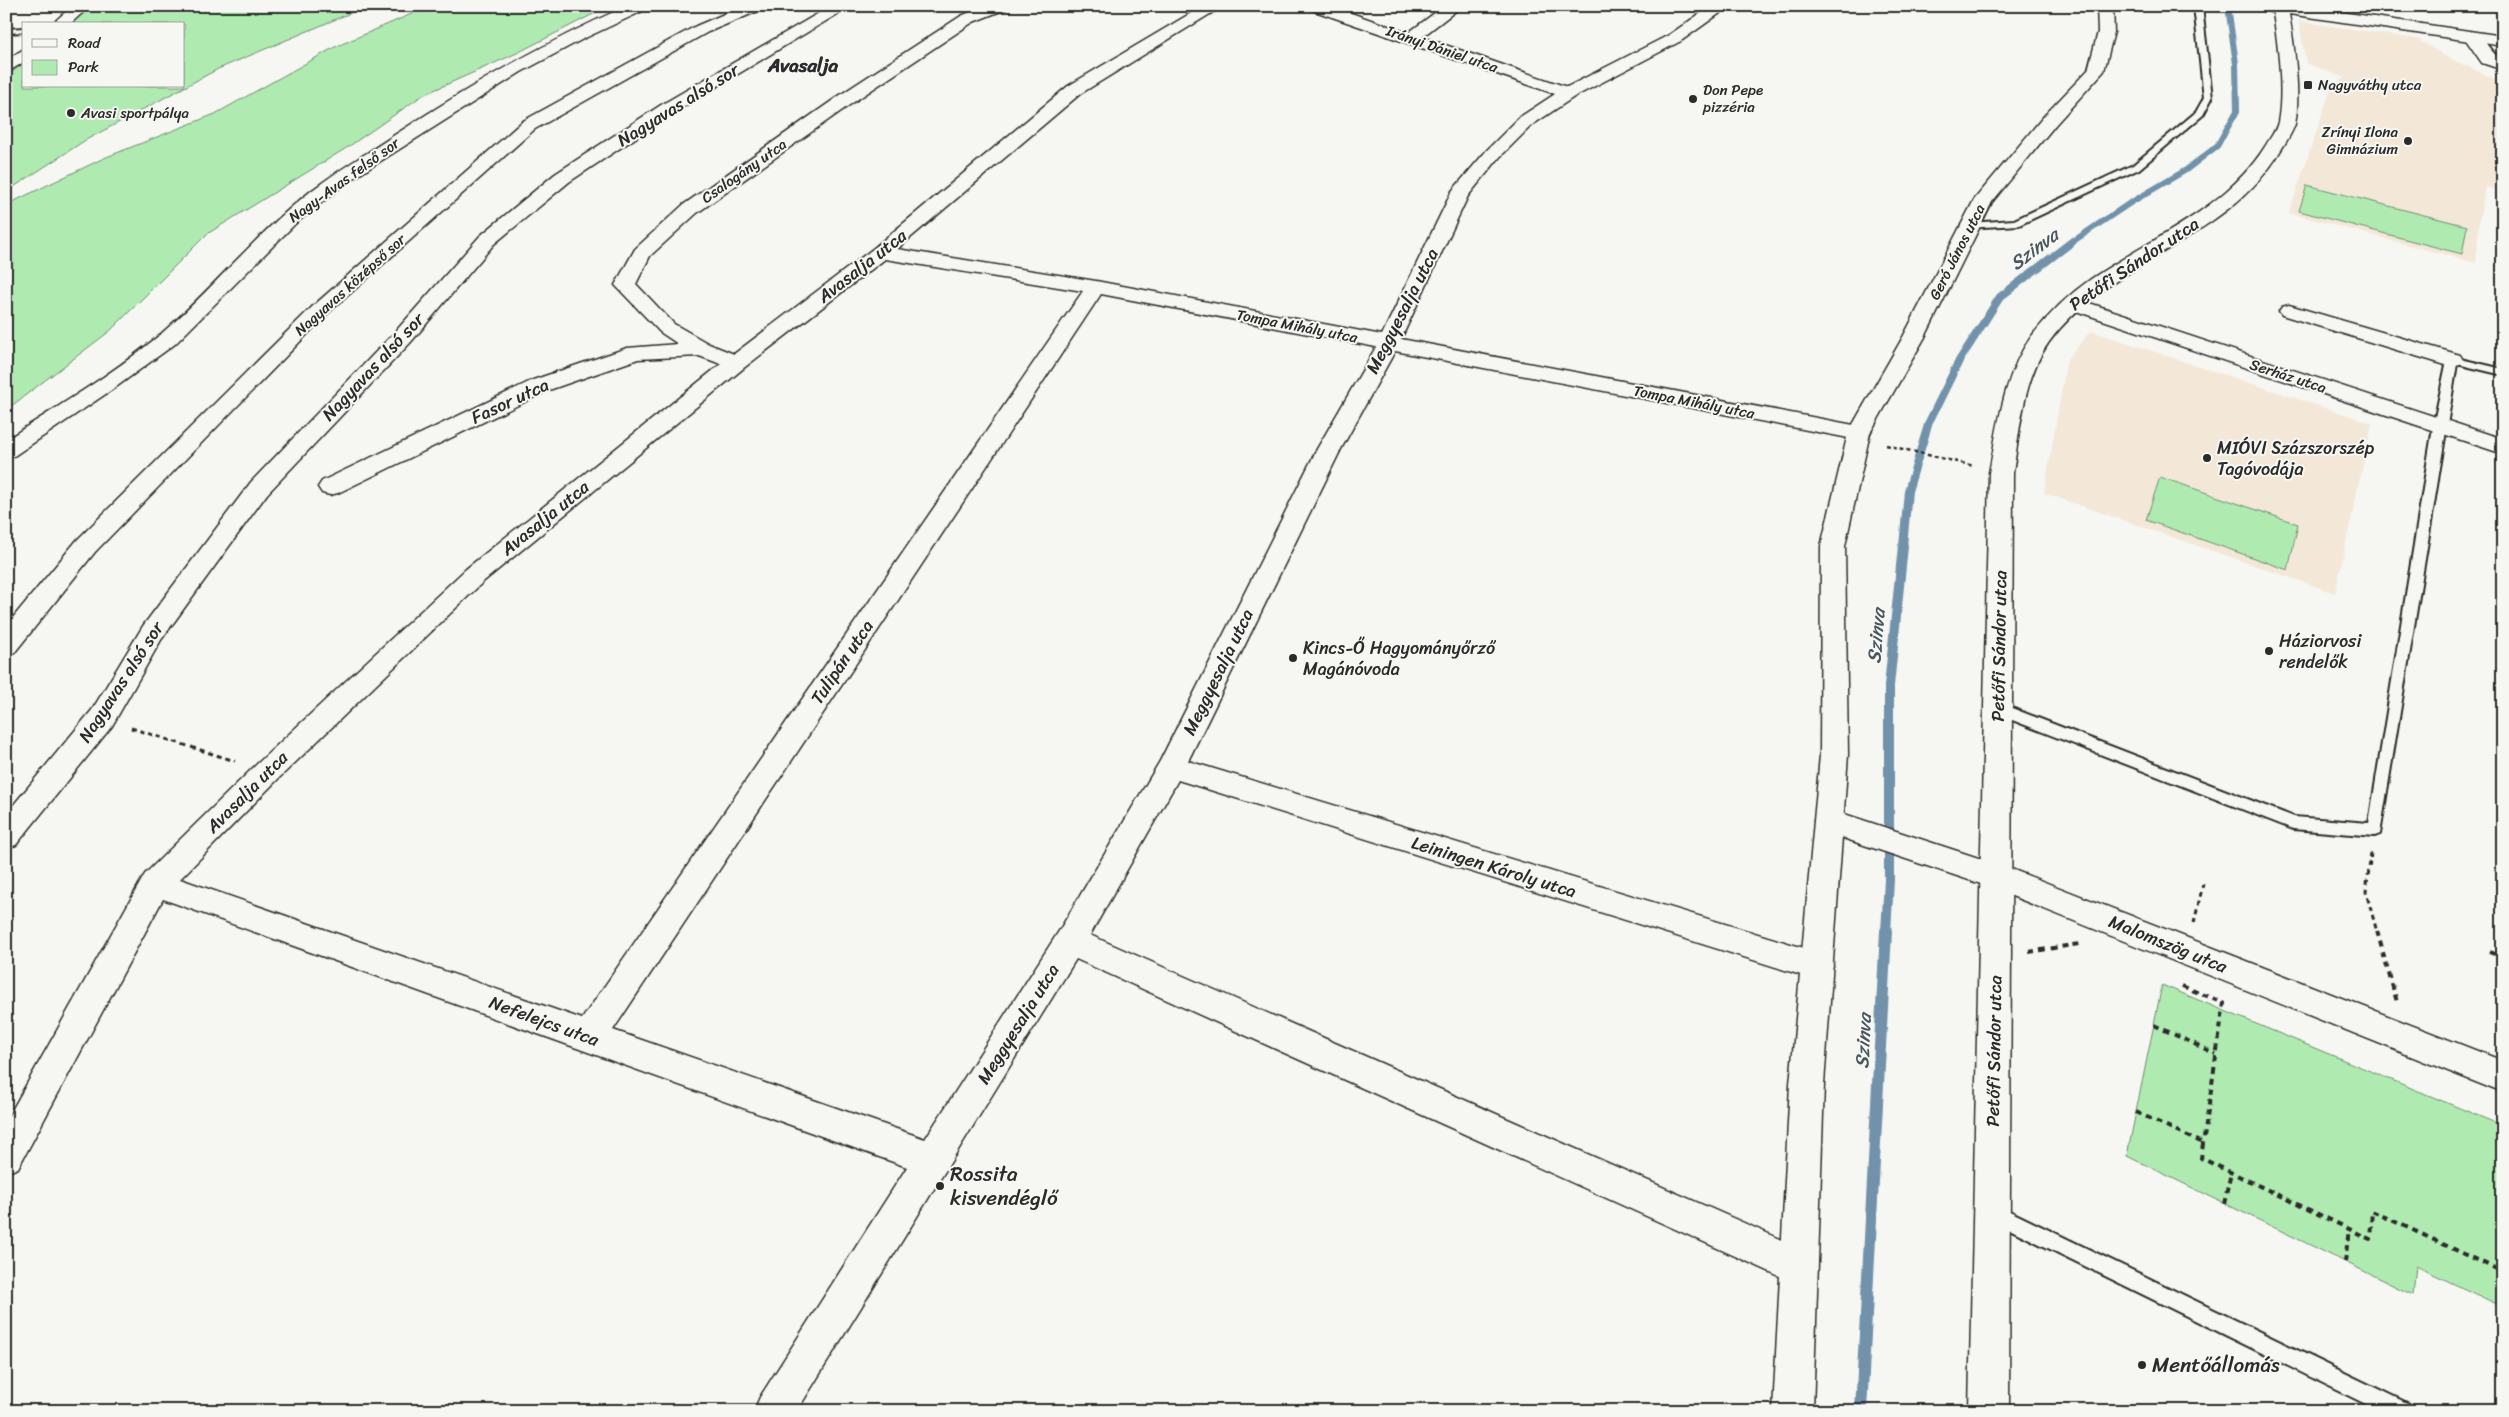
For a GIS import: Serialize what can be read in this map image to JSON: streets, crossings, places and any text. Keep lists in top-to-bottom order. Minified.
{"streets":{"street":["Irányi Dániel utca","Nagyavas alsó sor","Csalogány utca","Nagy-Avas felső sor","Geró János utca","Petőfi Sándor utca","Avasalja utca","Nagyavas középső sor","Meggyesalja utca","Tompa Mihály utca","Serház utca","Fasor utca","Tulipán utca","Leiningen Károly utca","Malomszög utca","Nefelejcs utca"]},"crossings":[["Irányi Dániel utca","Meggyesalja utca"],["Csalogány utca","Avasalja utca"],["Csalogány utca","Fasor utca"],["Geró János utca","Tompa Mihály utca"],["Petőfi Sándor utca","Serház utca"],["Petőfi Sándor utca","Malomszög utca"],["Avasalja utca","Tompa Mihály utca"],["Avasalja utca","Nefelejcs utca"],["Meggyesalja utca","Tompa Mihály utca"],["Meggyesalja utca","Leiningen Károly utca"],["Meggyesalja utca","Nefelejcs utca"],["Tompa Mihály utca","Tulipán utca"],["Tulipán utca","Nefelejcs utca"]],"districts":["Avasalja"],"water":["Szinva"],"places":{"transit":["Nagyváthy utca"],"other":["Don Pepe pizzéria","Avasi sportpálya","Zrínyi Ilona Gimnázium","MIÓVI Százszorszép Tagóvodája","Háziorvosi rendelők","Kincs-Ő Hagyományőrző Magánóvoda","Rossita kisvendéglő","Mentőállomás"]},"legend":["Road","Park"]}
